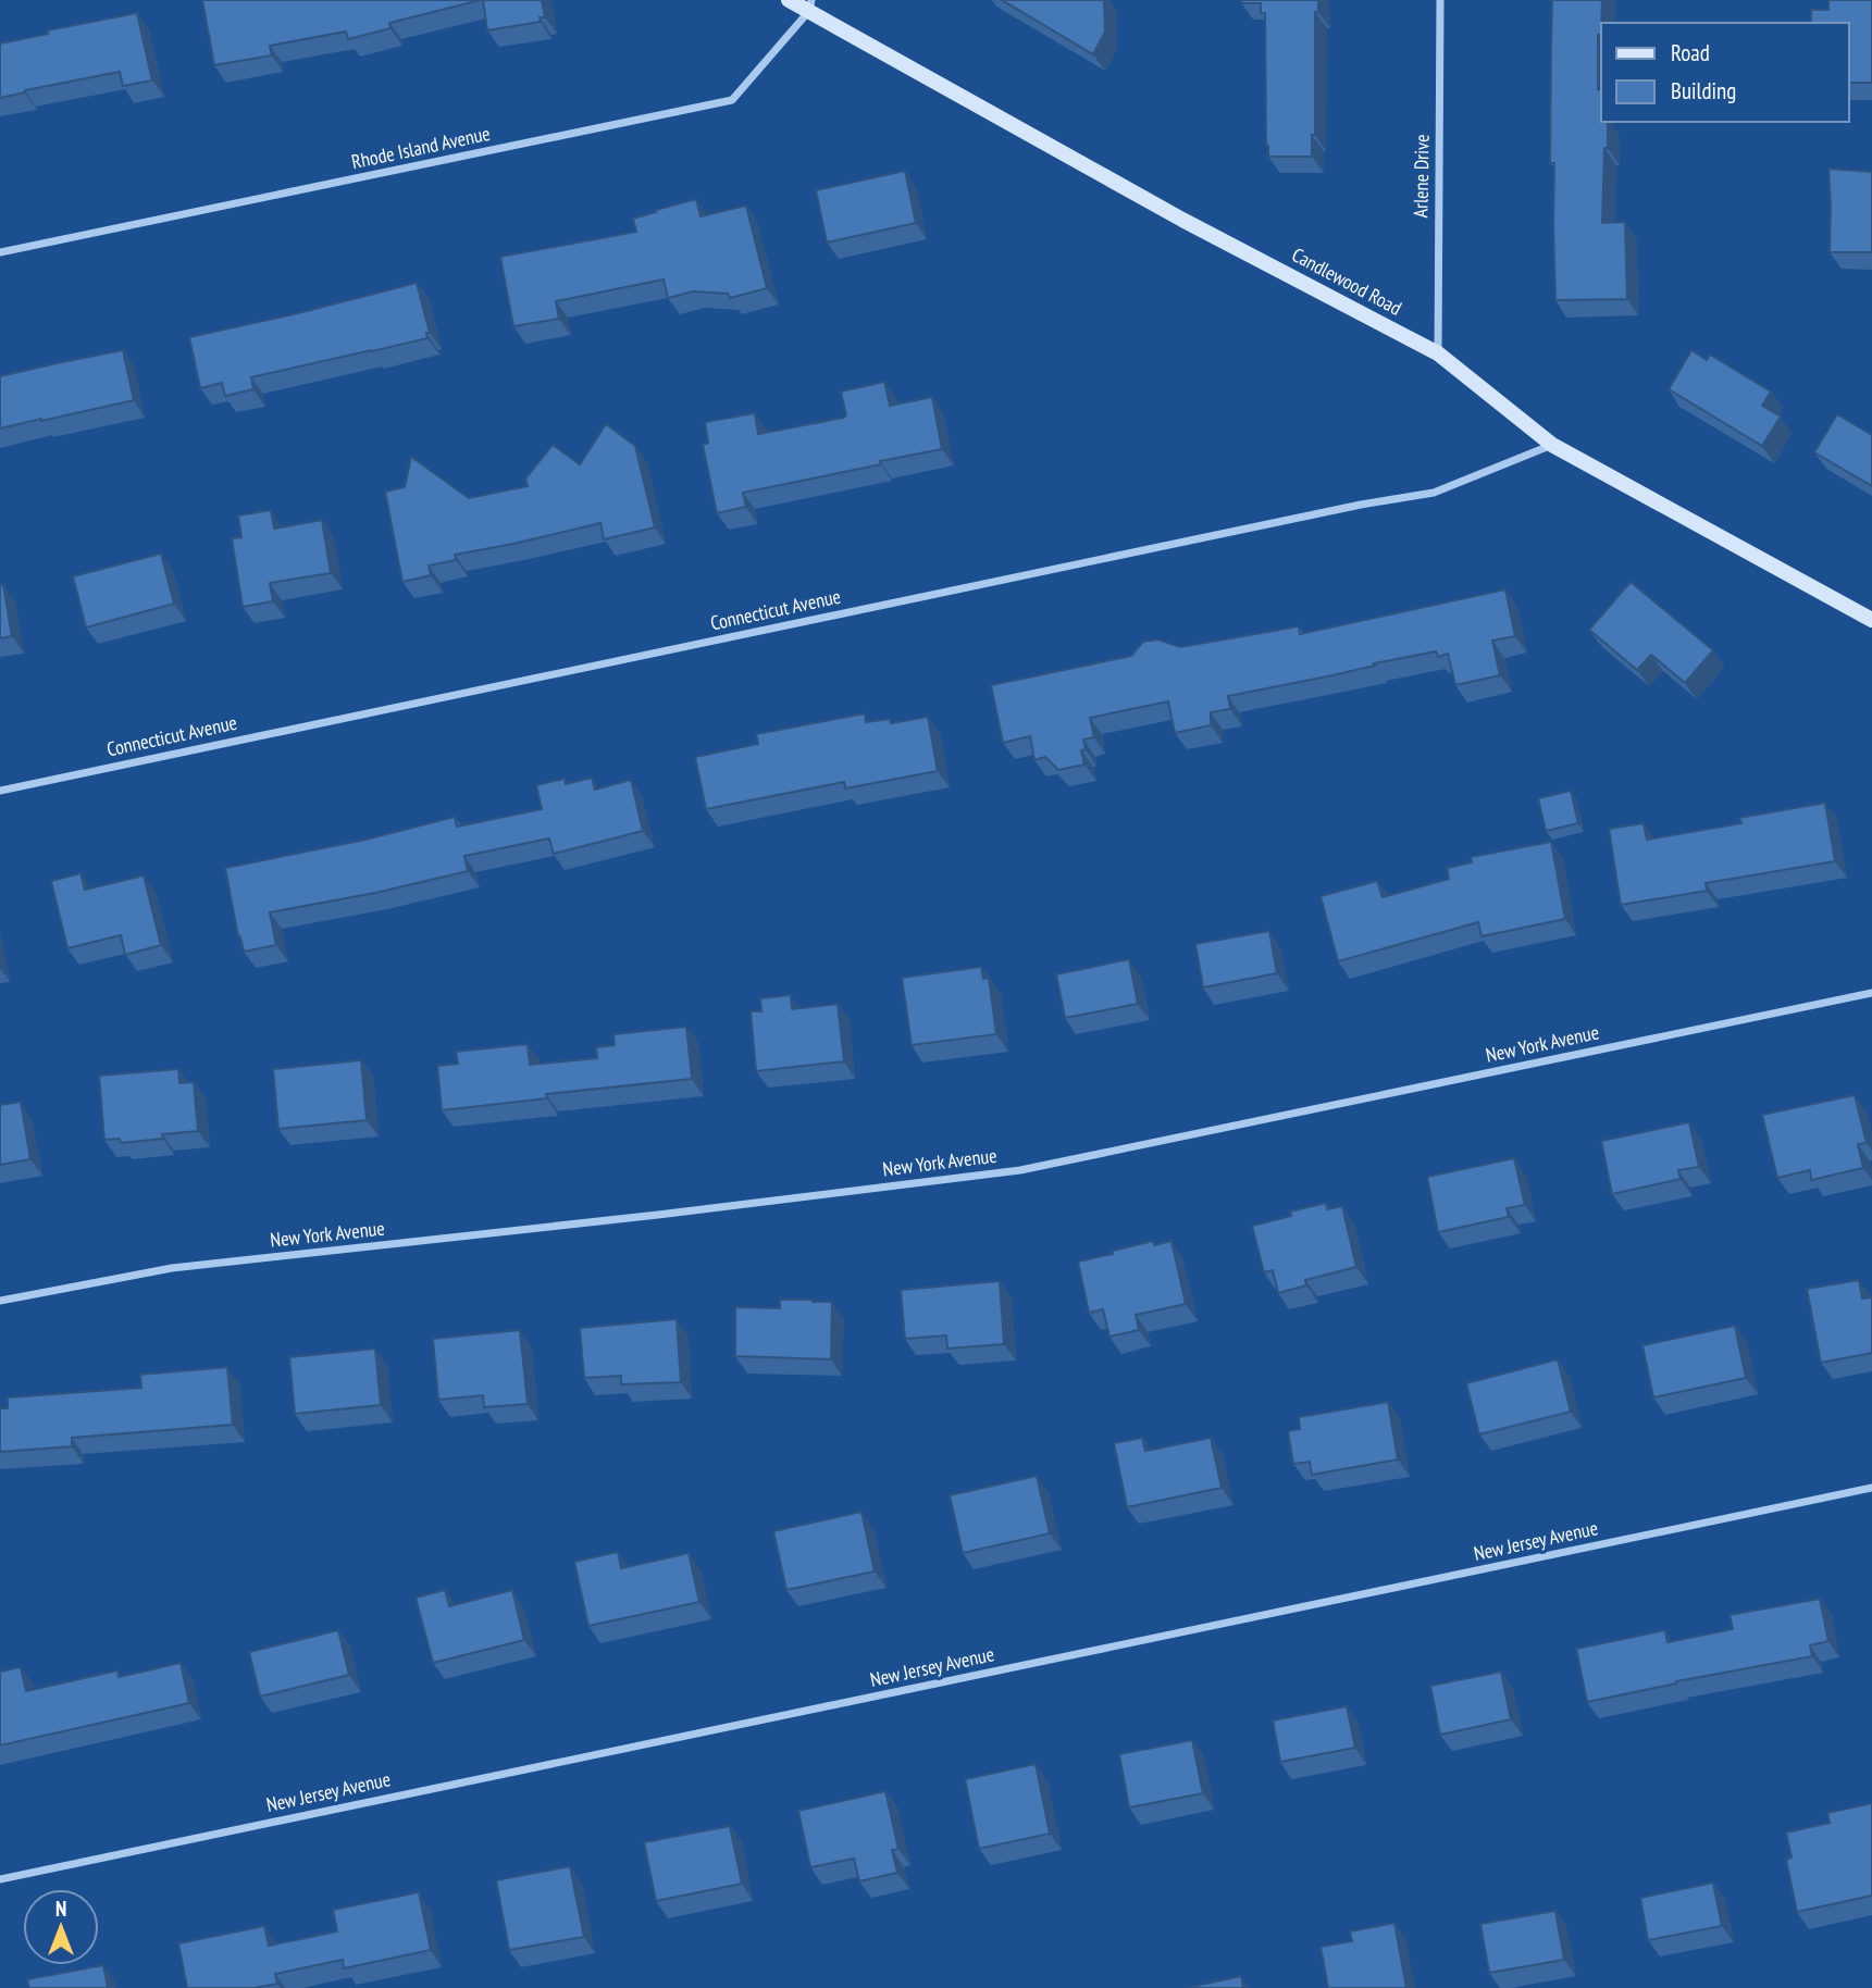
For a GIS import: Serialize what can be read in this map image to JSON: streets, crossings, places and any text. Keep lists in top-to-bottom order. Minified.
{"streets":{"street":["Rhode Island Avenue","Arlene Drive","Candlewood Road","Connecticut Avenue","New York Avenue","New Jersey Avenue"]},"crossings":[["Rhode Island Avenue","Candlewood Road"],["Arlene Drive","Candlewood Road"],["Candlewood Road","Connecticut Avenue"]],"legend":["Road","Building"],"north":"top"}
